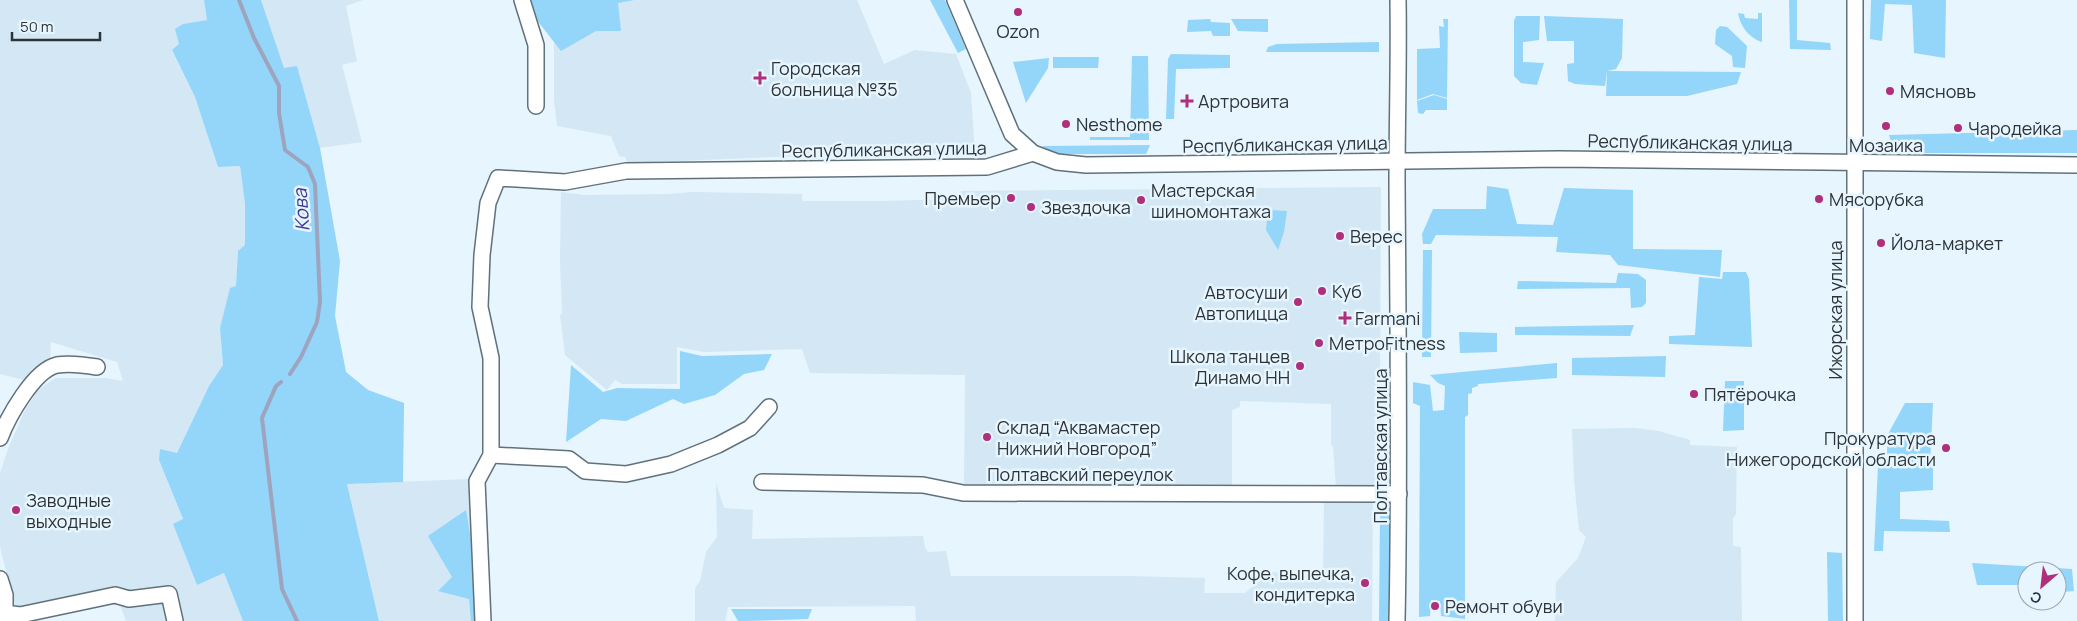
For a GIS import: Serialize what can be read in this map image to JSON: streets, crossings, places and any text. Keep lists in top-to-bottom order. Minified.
{"streets":{"street":["Республиканская улица","Ижорская улица","Полтавская улица","Полтавский переулок"]},"crossings":[["Республиканская улица","Ижорская улица"],["Республиканская улица","Полтавская улица"],["Полтавская улица","Полтавский переулок"]],"water":["Кова"],"places":{"other":["Ozon","Мясновъ","Nesthome","Мозаика","Чародейка","Премьер","Мясорубка","Мастерская шиномонтажа","Звездочка","Верес","Йола-маркет","Куб","Автосуши Автопицца","МетроFitness","Школа танцев Динамо НН","Пятёрочка","Склад “Аквамастер Нижний Новгород”","Прокуратура Нижегородской области","Заводные выходные","Кофе, выпечка, кондитерка","Ремонт обуви"],"health":["Городская больница №35","Артровита","Farmani"]},"scale_bar":"50 m","north":"bottom left"}
